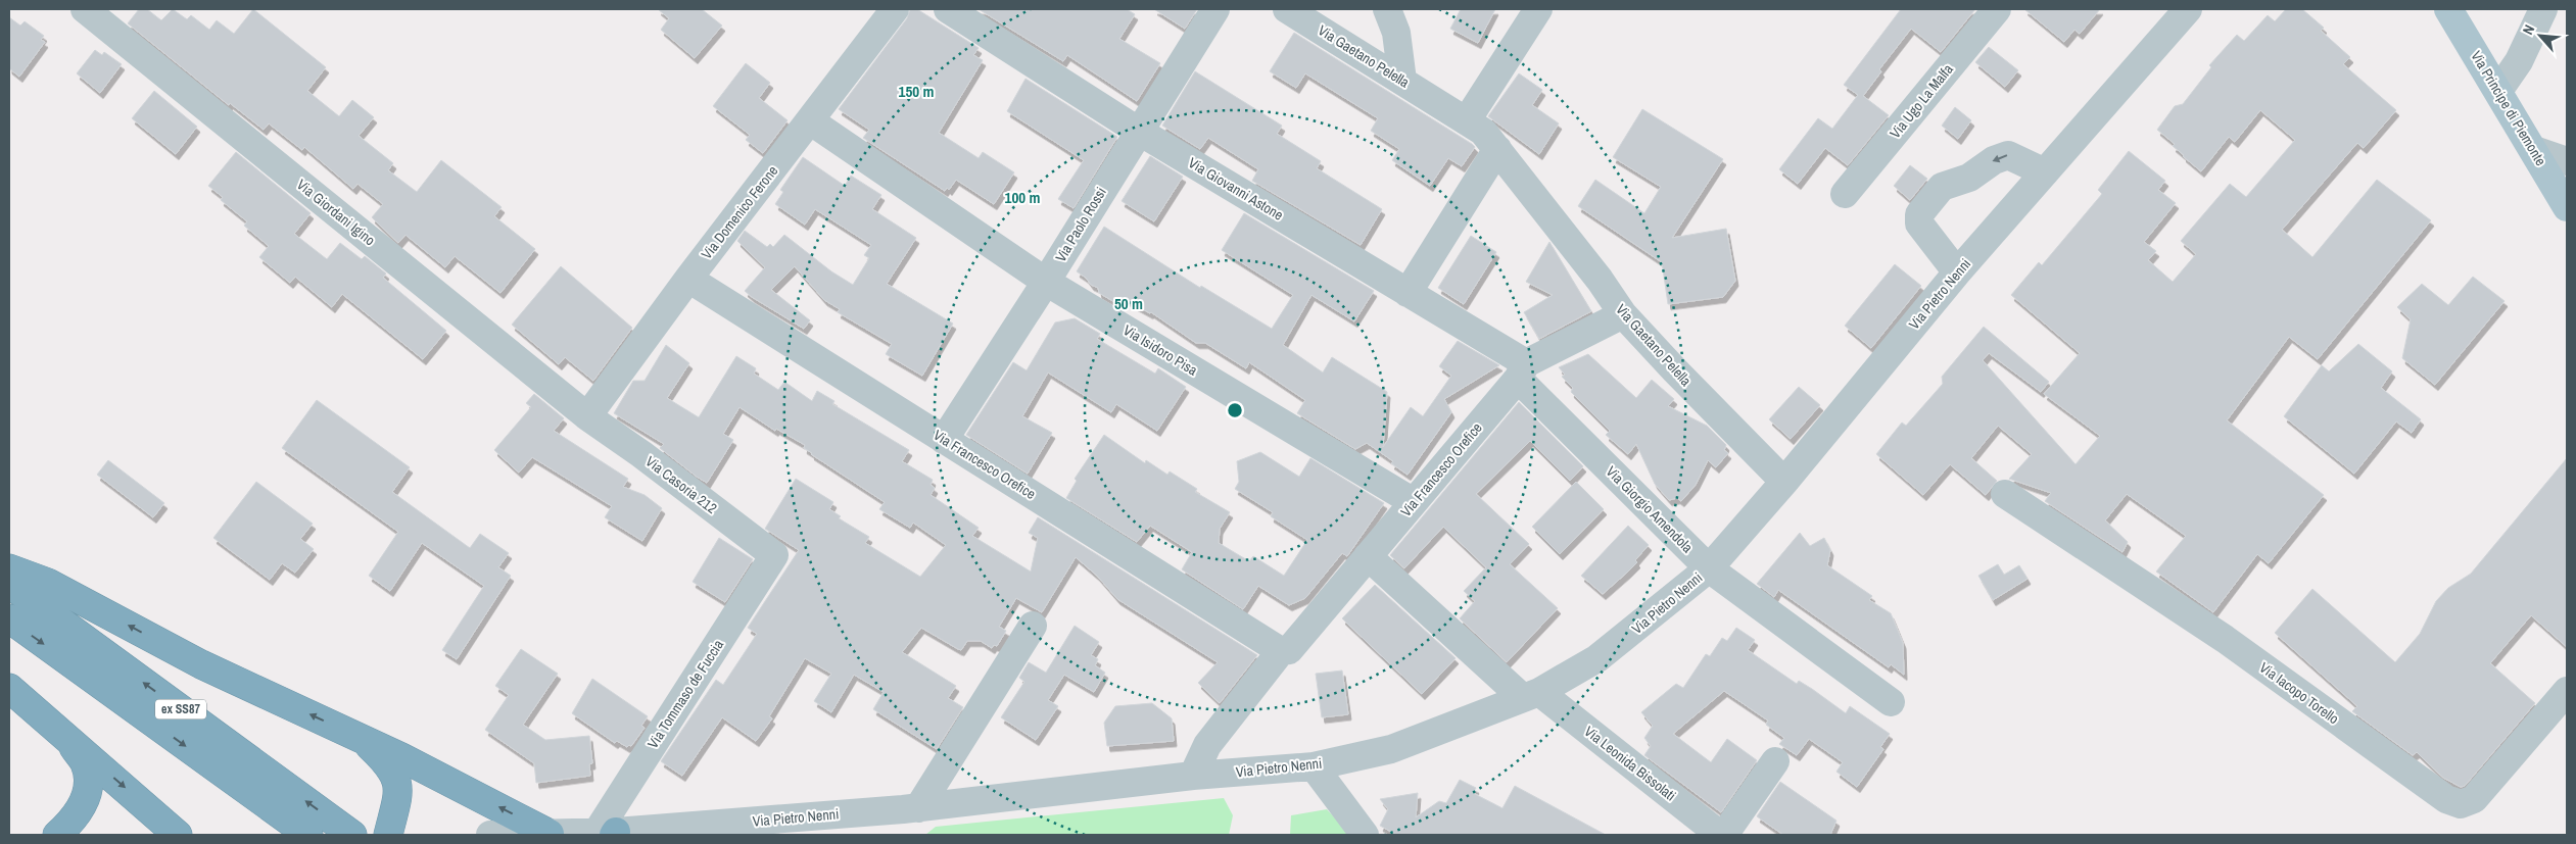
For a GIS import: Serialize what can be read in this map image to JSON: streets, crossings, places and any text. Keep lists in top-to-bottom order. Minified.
{"streets":{"highway":["ex SS87"],"main road":["Via Principe di Piemonte"],"street":["Via Gaetano Pelella","Via Ugo La Malfa","Via Giovanni Astone","Via Giordani Igino","Via Domenico Ferone","Via Paolo Rossi","Via Pietro Nenni","Via Isidoro Pisa","Via Francesco Orefice","Via Casoria 212","Via Giorgio Amendola","Via Iacopo Torello","Via Tommaso de Fuccia","Via Leonida Bissolati"]},"crossings":[["Via Gaetano Pelella","Via Pietro Nenni"],["Via Gaetano Pelella","Via Francesco Orefice"],["Via Giovanni Astone","Via Paolo Rossi"],["Via Giovanni Astone","Via Francesco Orefice"],["Via Giovanni Astone","Via Giorgio Amendola"],["Via Giordani Igino","Via Domenico Ferone"],["Via Giordani Igino","Via Casoria 212"],["Via Domenico Ferone","Via Isidoro Pisa"],["Via Domenico Ferone","Via Francesco Orefice"],["Via Domenico Ferone","Via Casoria 212"],["Via Paolo Rossi","Via Isidoro Pisa"],["Via Paolo Rossi","Via Francesco Orefice"],["Via Pietro Nenni","Via Francesco Orefice"],["Via Pietro Nenni","Via Giorgio Amendola"],["Via Pietro Nenni","Via Tommaso de Fuccia"],["Via Pietro Nenni","Via Leonida Bissolati"],["Via Isidoro Pisa","Via Francesco Orefice"],["Via Francesco Orefice","Via Giorgio Amendola"],["Via Francesco Orefice","Via Leonida Bissolati"],["Via Casoria 212","Via Tommaso de Fuccia"]],"north":"top left","rings":["150 m","100 m","50 m"]}
